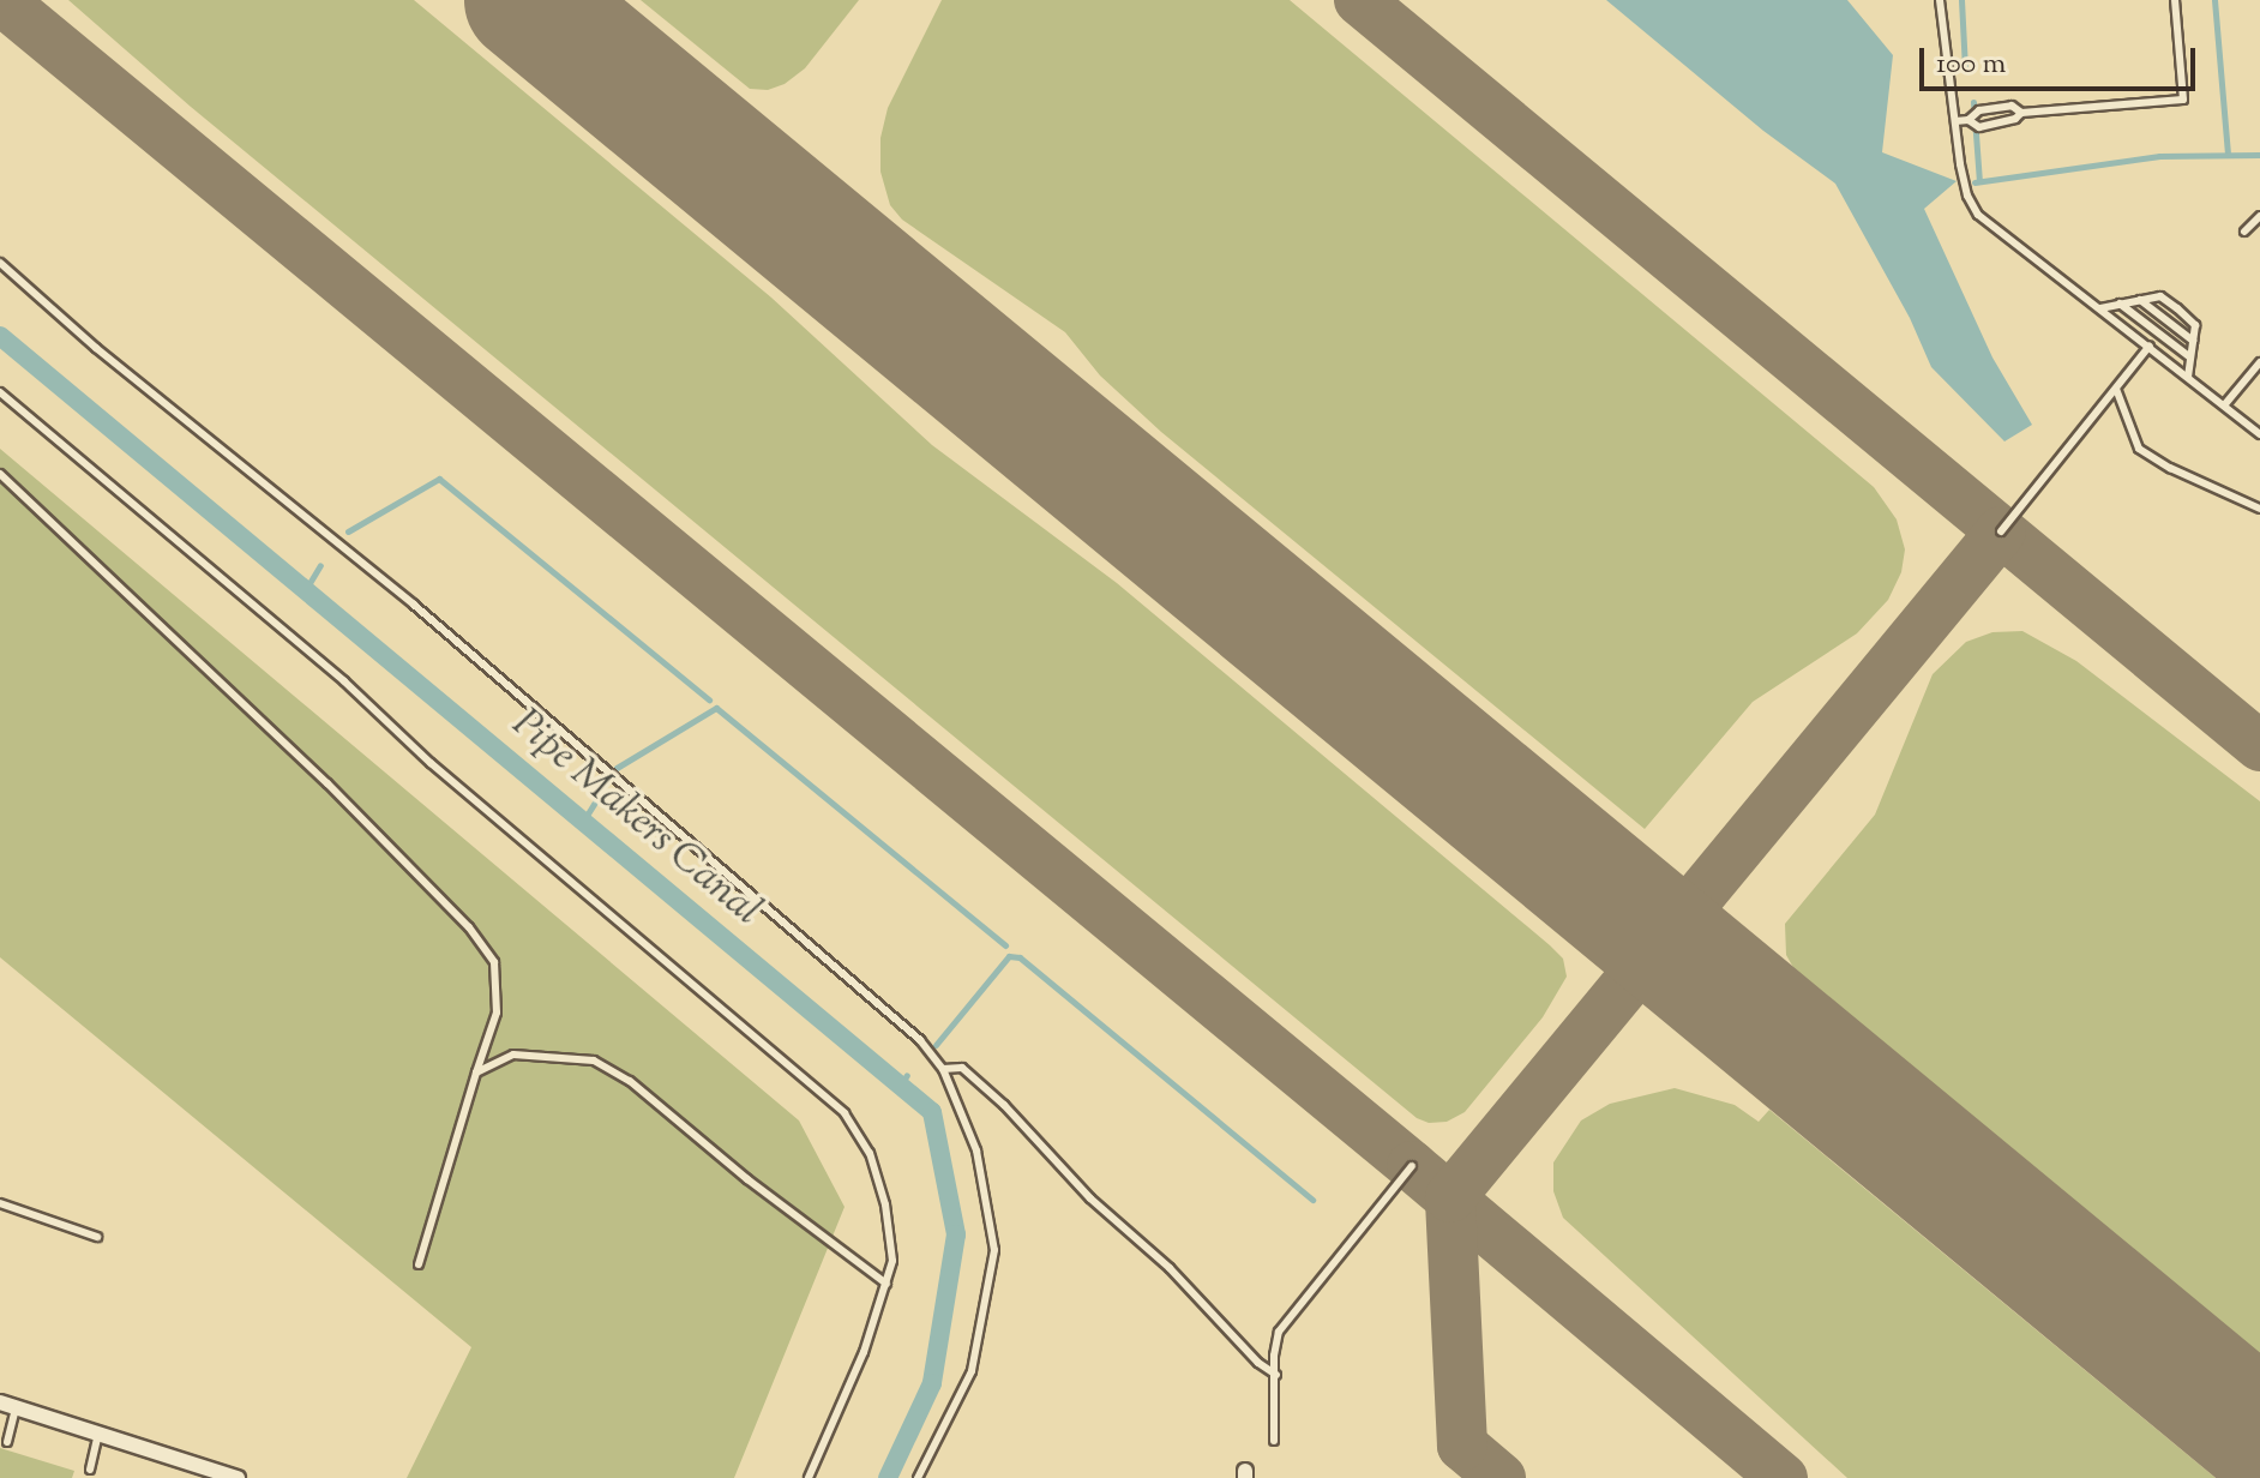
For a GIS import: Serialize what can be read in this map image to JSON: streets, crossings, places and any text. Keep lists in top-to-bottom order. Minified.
{"water":["Pipe Makers Canal"],"scale_bar":"100 m"}
